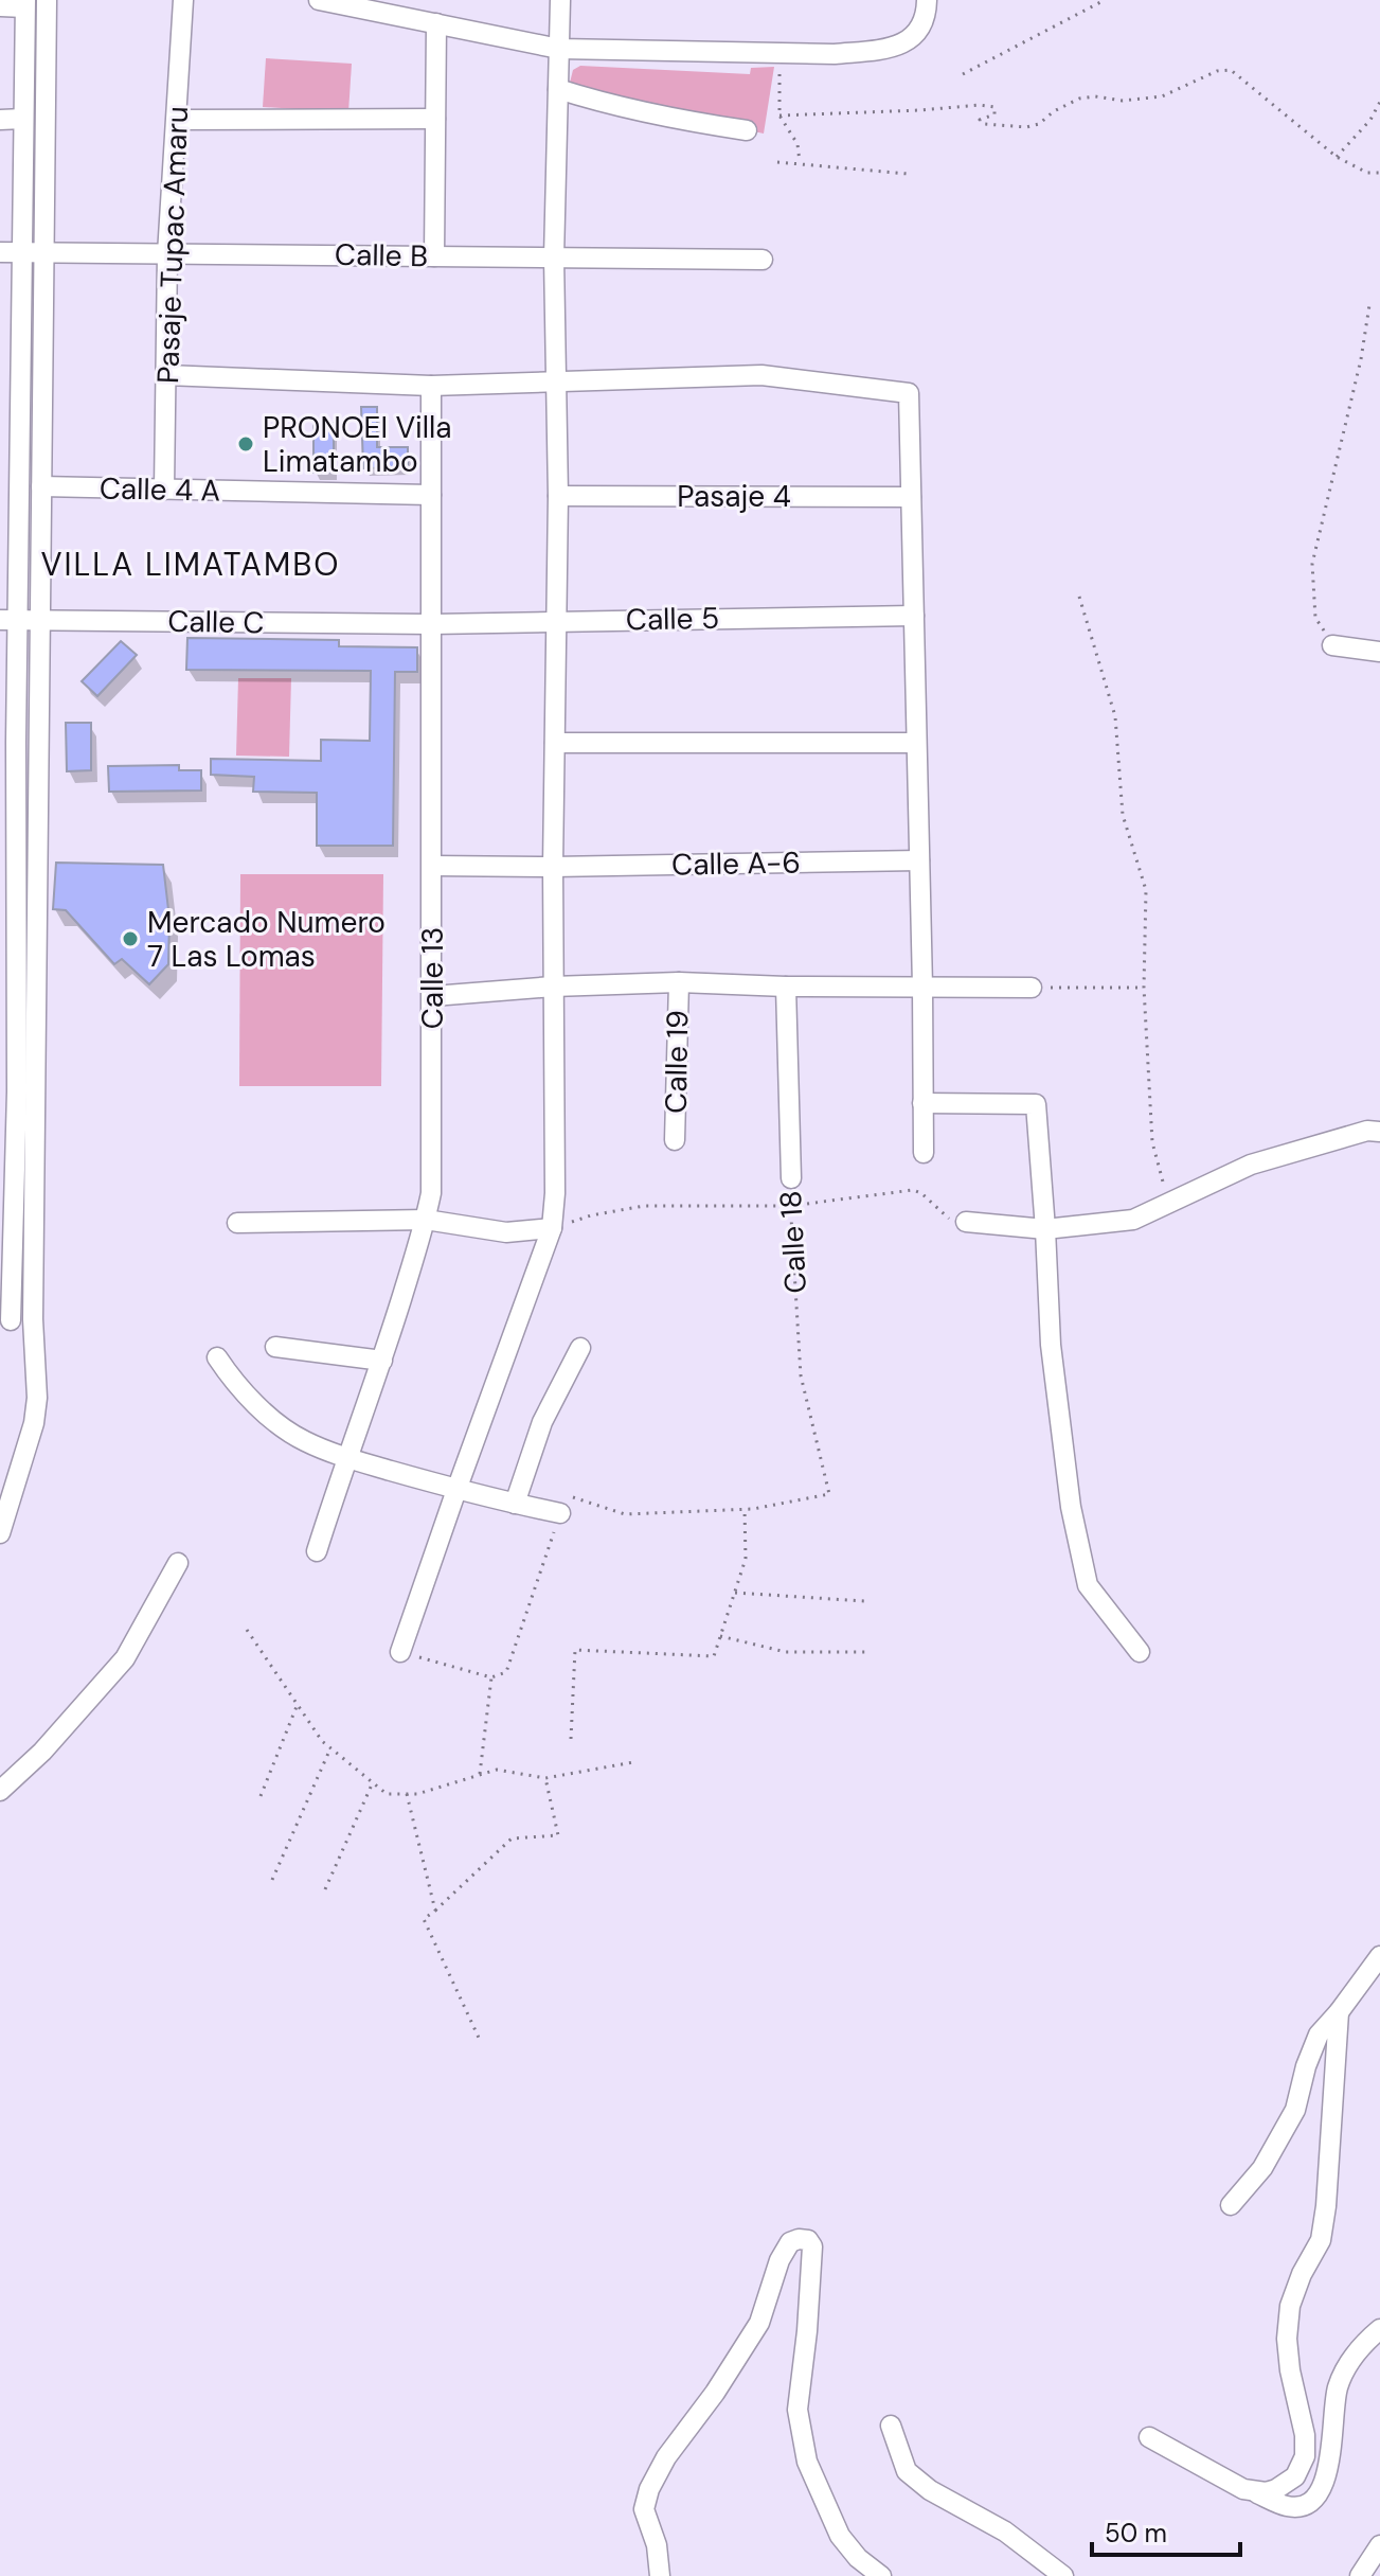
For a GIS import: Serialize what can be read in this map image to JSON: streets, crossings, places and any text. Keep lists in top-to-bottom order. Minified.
{"streets":{"street":["Pasaje Tupac Amaru","Calle B","Calle 4 A","Pasaje 4","Calle 5","Calle C","Calle A-6","Calle 13","Calle 19","Calle 18"]},"crossings":[["Pasaje Tupac Amaru","Calle B"],["Pasaje Tupac Amaru","Calle 4 A"],["Calle 4 A","Calle 13"],["Calle 5","Calle C"],["Calle 5","Calle 13"],["Calle C","Calle 13"],["Calle A-6","Calle 13"]],"districts":["VILLA LIMATAMBO"],"places":["PRONOEI Villa Limatambo","Mercado Numero 7 Las Lomas"],"scale_bar":"50 m"}
